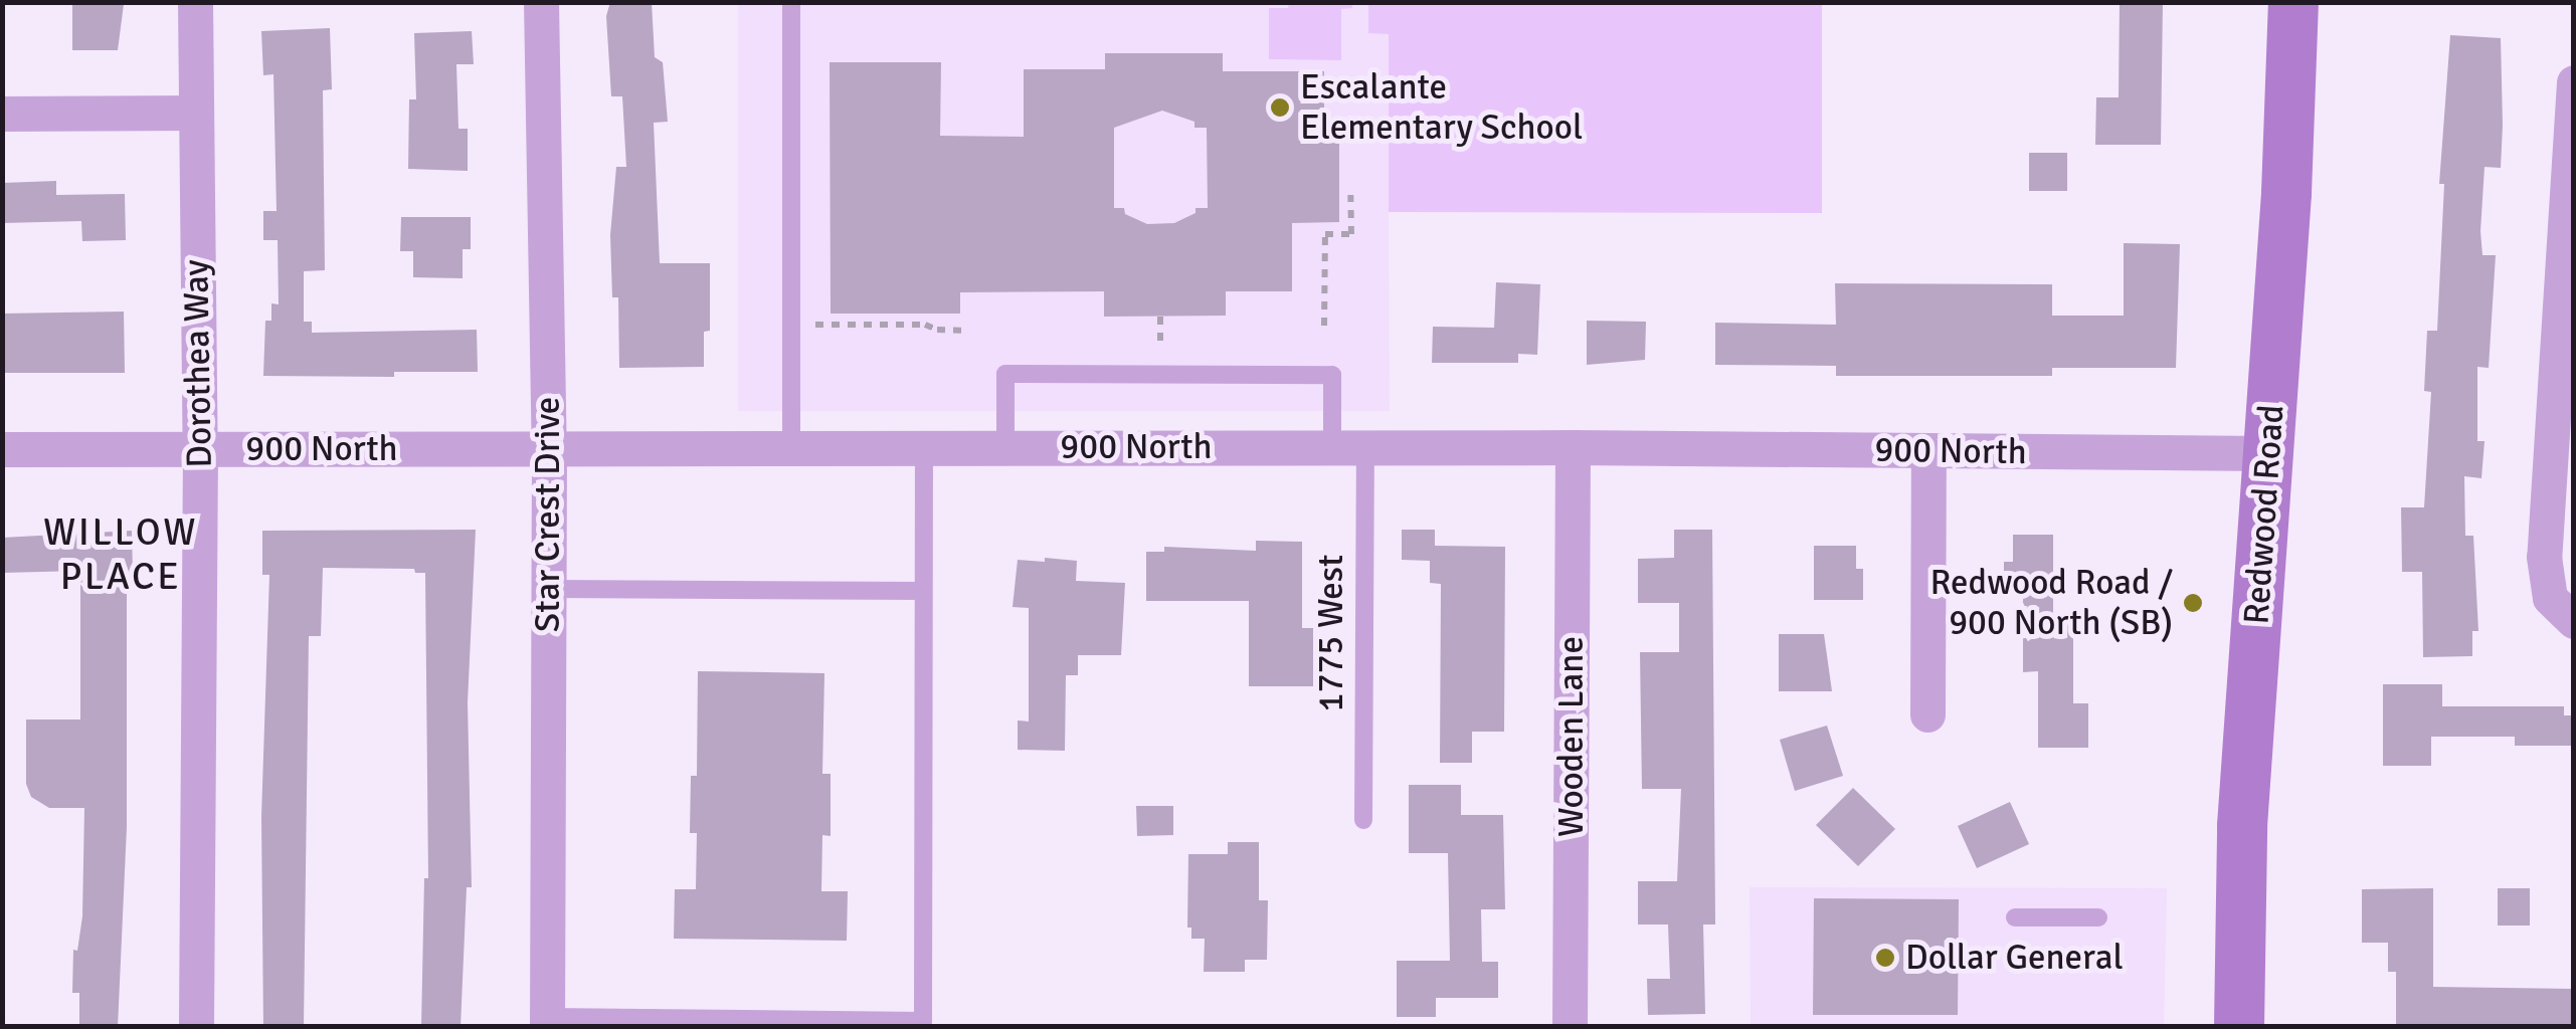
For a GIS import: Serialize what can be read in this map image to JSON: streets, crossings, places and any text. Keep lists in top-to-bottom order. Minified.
{"streets":{"main road":["Redwood Road"],"street":["Dorothea Way","900 North","Star Crest Drive","Wooden Lane"],"lane":["1775 West"]},"crossings":[["Dorothea Way","900 North"],["900 North","Star Crest Drive"],["900 North","Redwood Road"],["900 North","1775 West"],["900 North","Wooden Lane"]],"districts":["WILLOW PLACE"],"places":["Escalante Elementary School","Redwood Road / 900 North (SB)","Dollar General"]}
